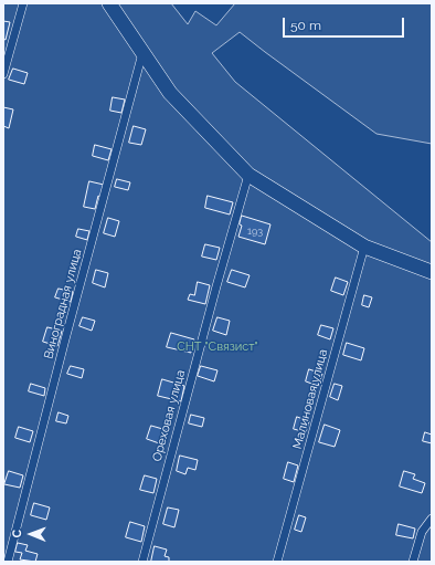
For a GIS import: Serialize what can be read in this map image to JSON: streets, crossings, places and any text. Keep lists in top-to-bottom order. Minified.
{"streets":{"lane":["Виноградная улица","Малиновая улица","Ореховая улица"]},"parks":["СНТ \"Связист\""],"house_numbers":["193"],"scale_bar":"50 m","north":"left"}
